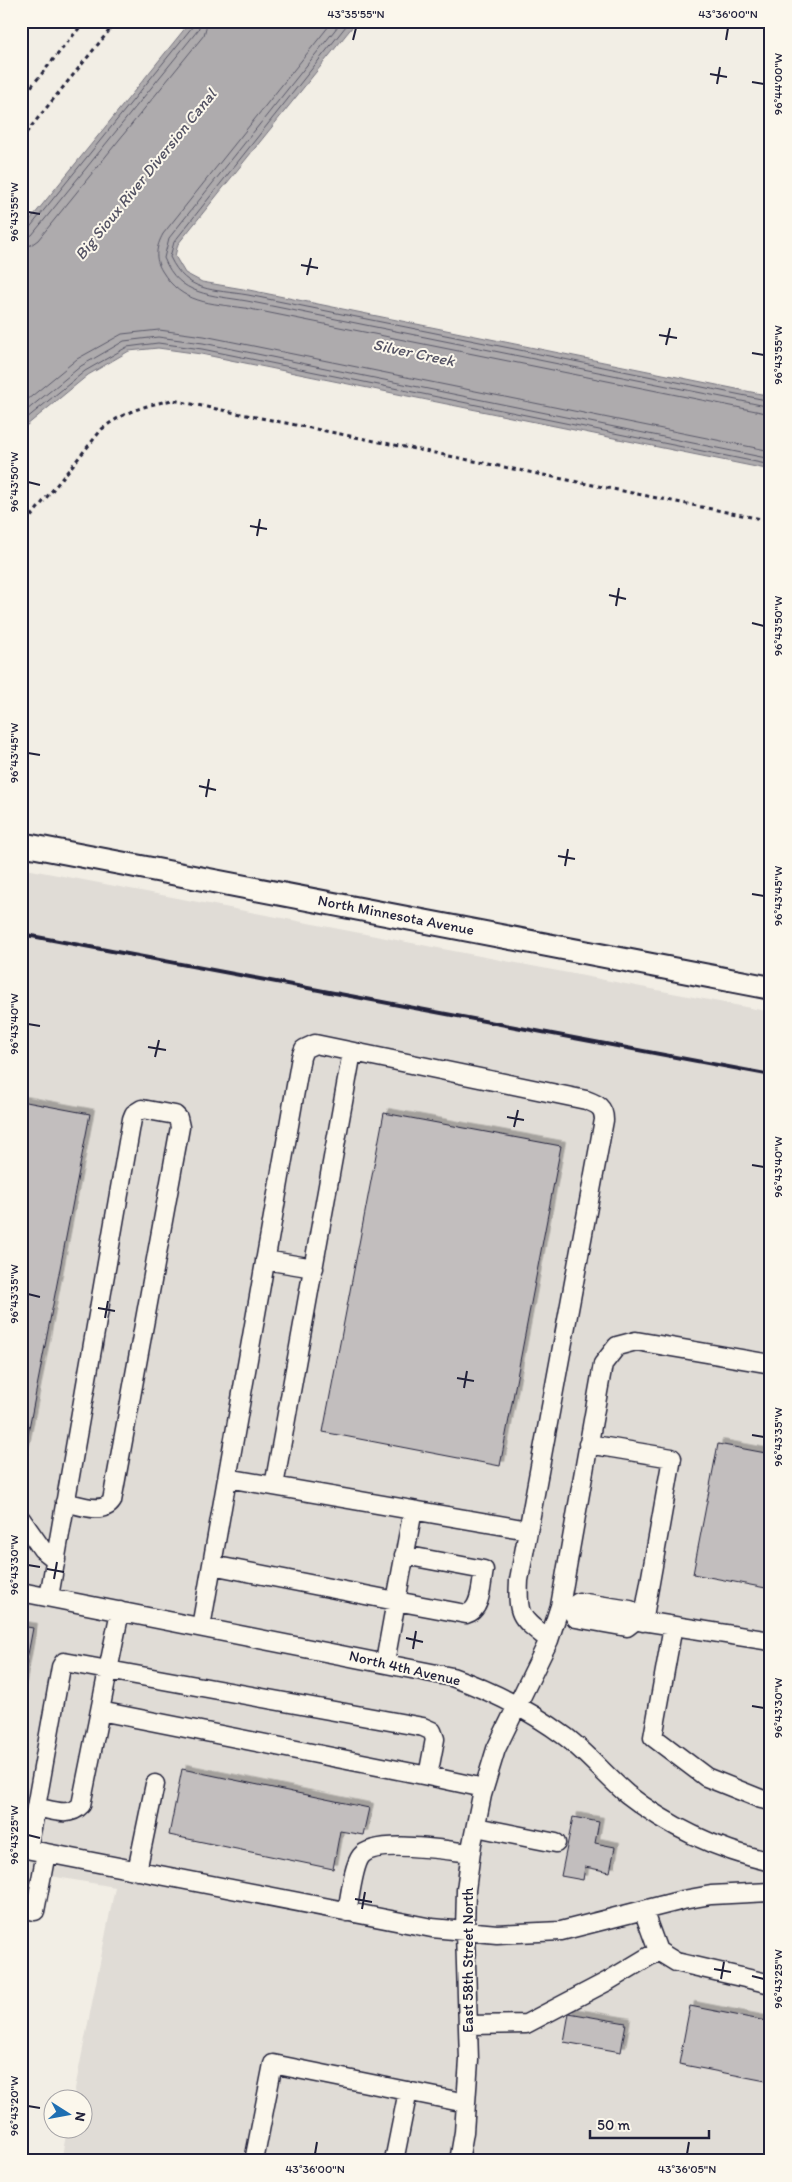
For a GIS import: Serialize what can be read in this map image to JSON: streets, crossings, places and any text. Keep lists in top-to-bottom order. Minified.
{"streets":{"main road":["North Minnesota Avenue"],"street":["North 4th Avenue","East 58th Street North"]},"crossings":[["North 4th Avenue","East 58th Street North"]],"water":["Big Sioux River Diversion Canal","Silver Creek"],"scale_bar":"50 m","north":"right","coordinates":["43°35'55\"N","43°36'00\"N","96°44'00\"W","96°43'55\"W","96°43'50\"W","96°43'45\"W","96°43'40\"W","96°43'35\"W","96°43'30\"W","96°43'25\"W","96°43'20\"W","43°36'05\"N"]}
